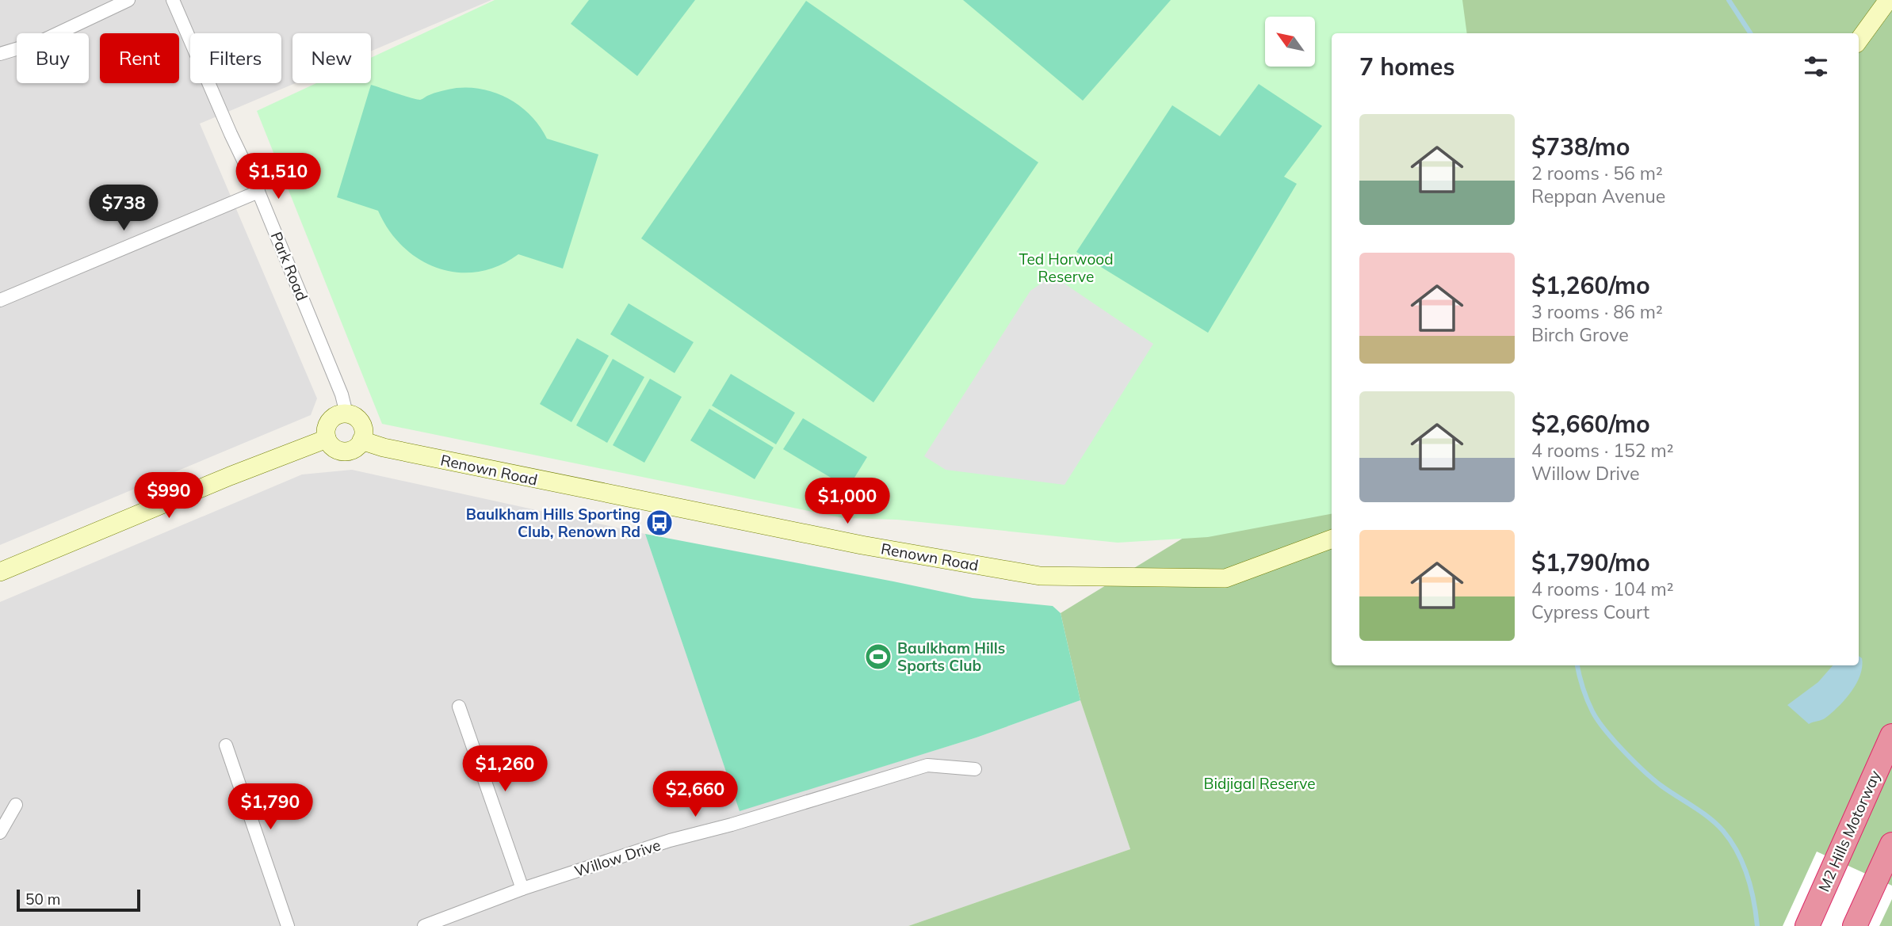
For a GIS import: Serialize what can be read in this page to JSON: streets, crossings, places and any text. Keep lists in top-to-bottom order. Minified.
{"streets":{"highway":["M2 Hills Motorway"],"main road":["Renown Road"],"street":["Park Road","Willow Drive"]},"crossings":[["Park Road","Renown Road"]],"parks":["Ted Horwood Reserve","Bidjigal Reserve"],"places":{"bus stop":["Baulkham Hills Sporting Club, Renown Rd"],"sports":["Baulkham Hills Sports Club"]},"scale_bar":"50 m","north":"top left","page":{"chip":["Buy","Rent","Filters","New"],"heading":"7 homes","list":[{"name":"$738/mo","note":"2 rooms · 56 m² · Reppan Avenue"},{"name":"$1,260/mo","note":"3 rooms · 86 m² · Birch Grove"},{"name":"$2,660/mo","note":"4 rooms · 152 m² · Willow Drive"},{"name":"$1,790/mo","note":"4 rooms · 104 m² · Cypress Court"}],"price":["$1,510","$738","$990","$1,000","$1,260","$2,660","$1,790"],"scale":"50 m"}}
